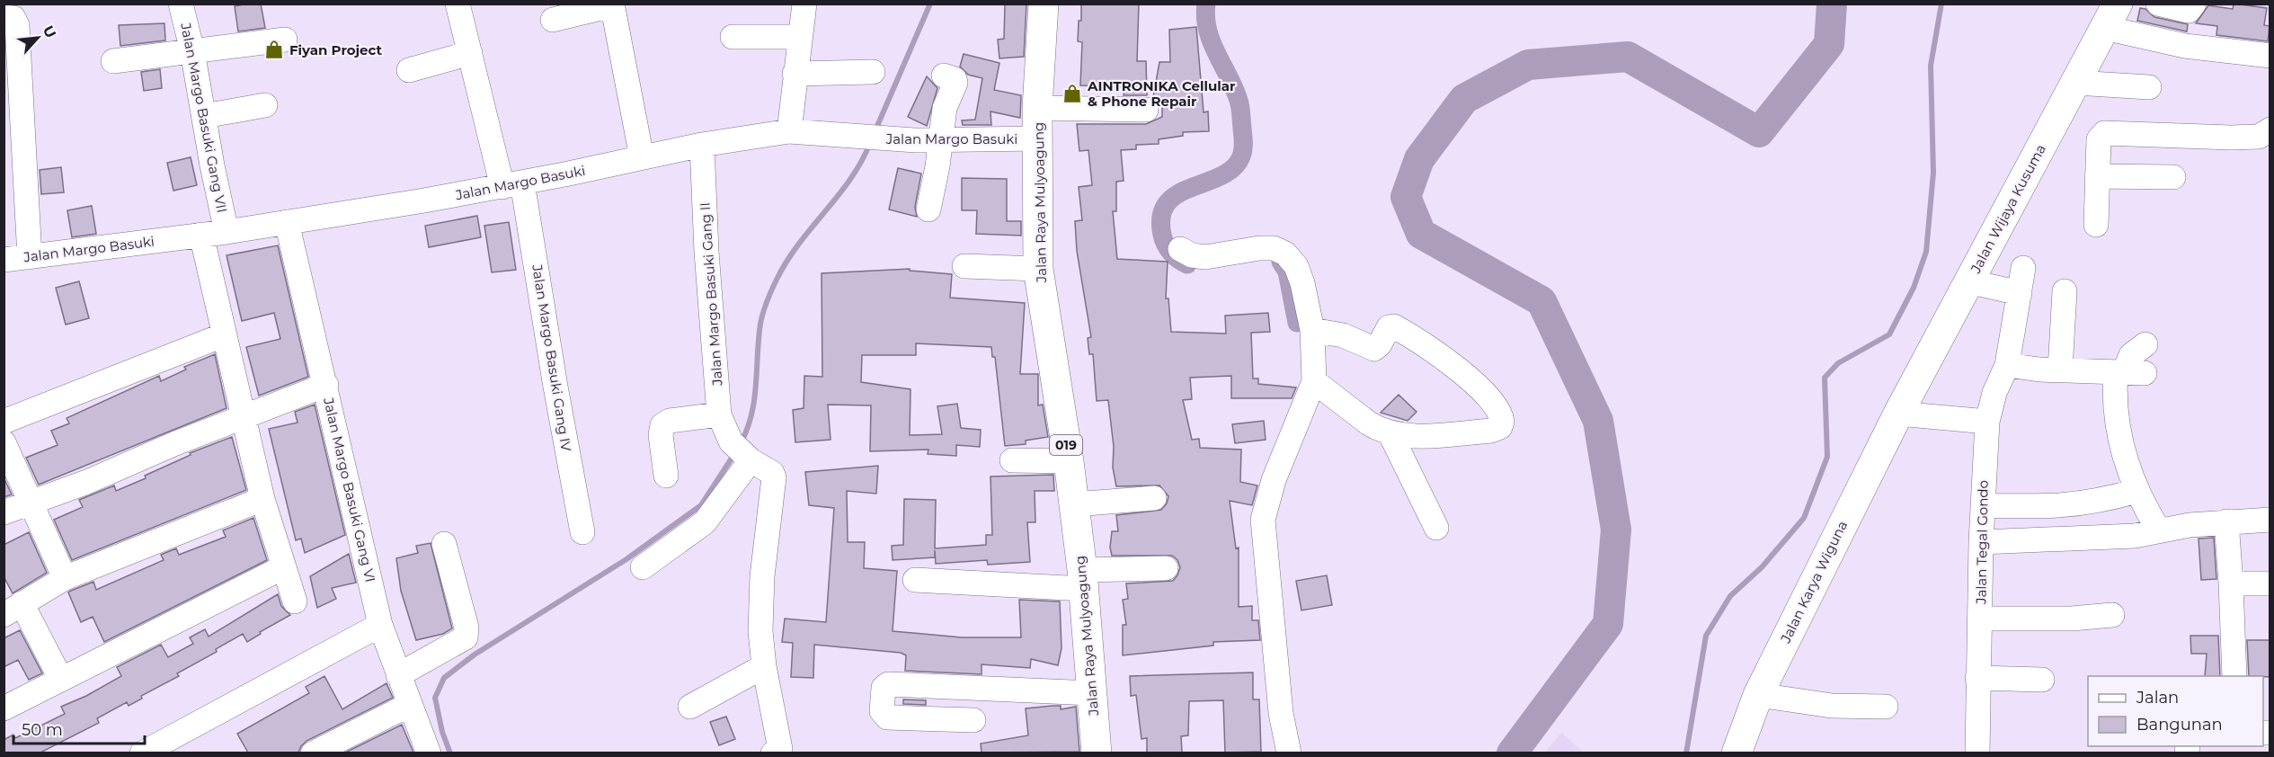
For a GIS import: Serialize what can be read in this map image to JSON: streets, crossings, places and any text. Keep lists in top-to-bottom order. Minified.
{"streets":{"main road":["Jalan Raya Mulyoagung","Jalan Wijaya Kusuma","019","Jalan Karya Wiguna"],"street":["Jalan Margo Basuki Gang VII","Jalan Margo Basuki","Jalan Margo Basuki Gang II","Jalan Margo Basuki Gang IV","Jalan Margo Basuki Gang VI","Jalan Tegal Gondo"]},"crossings":[["Jalan Margo Basuki Gang VII","Jalan Margo Basuki"],["Jalan Margo Basuki","Jalan Raya Mulyoagung"],["Jalan Margo Basuki","Jalan Margo Basuki Gang II"],["Jalan Margo Basuki","Jalan Margo Basuki Gang IV"],["Jalan Margo Basuki","Jalan Margo Basuki Gang VI"],["Jalan Wijaya Kusuma","Jalan Karya Wiguna"]],"places":{"shop":["Fiyan Project","AINTRONIKA Cellular & Phone Repair"]},"legend":["Jalan","Bangunan"],"scale_bar":"50 m","north":"top right"}
